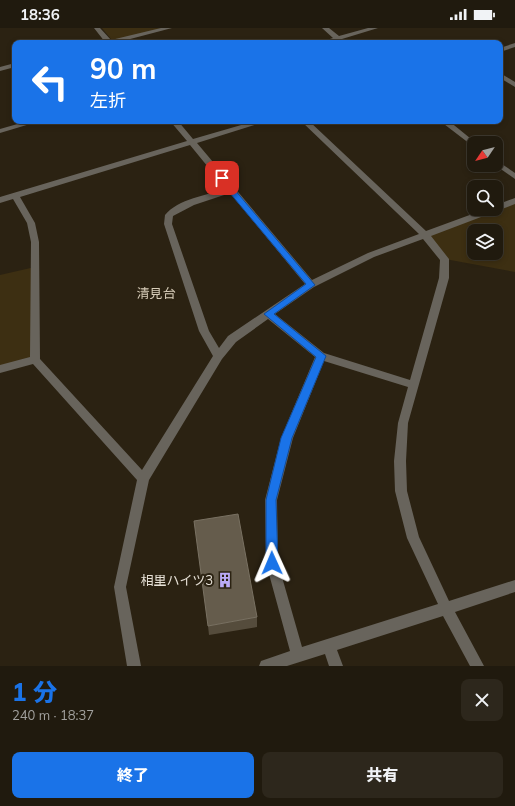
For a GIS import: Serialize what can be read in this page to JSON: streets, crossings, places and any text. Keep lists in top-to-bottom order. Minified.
{"districts":["清見台"],"places":{"building":["相里ハイツ3"]},"north":"bottom left","page":{"status":"18:36","turn":["90 m","左折"],"heading":["1 分","240 m · 18:37"],"buttons":["終了","共有"]}}
